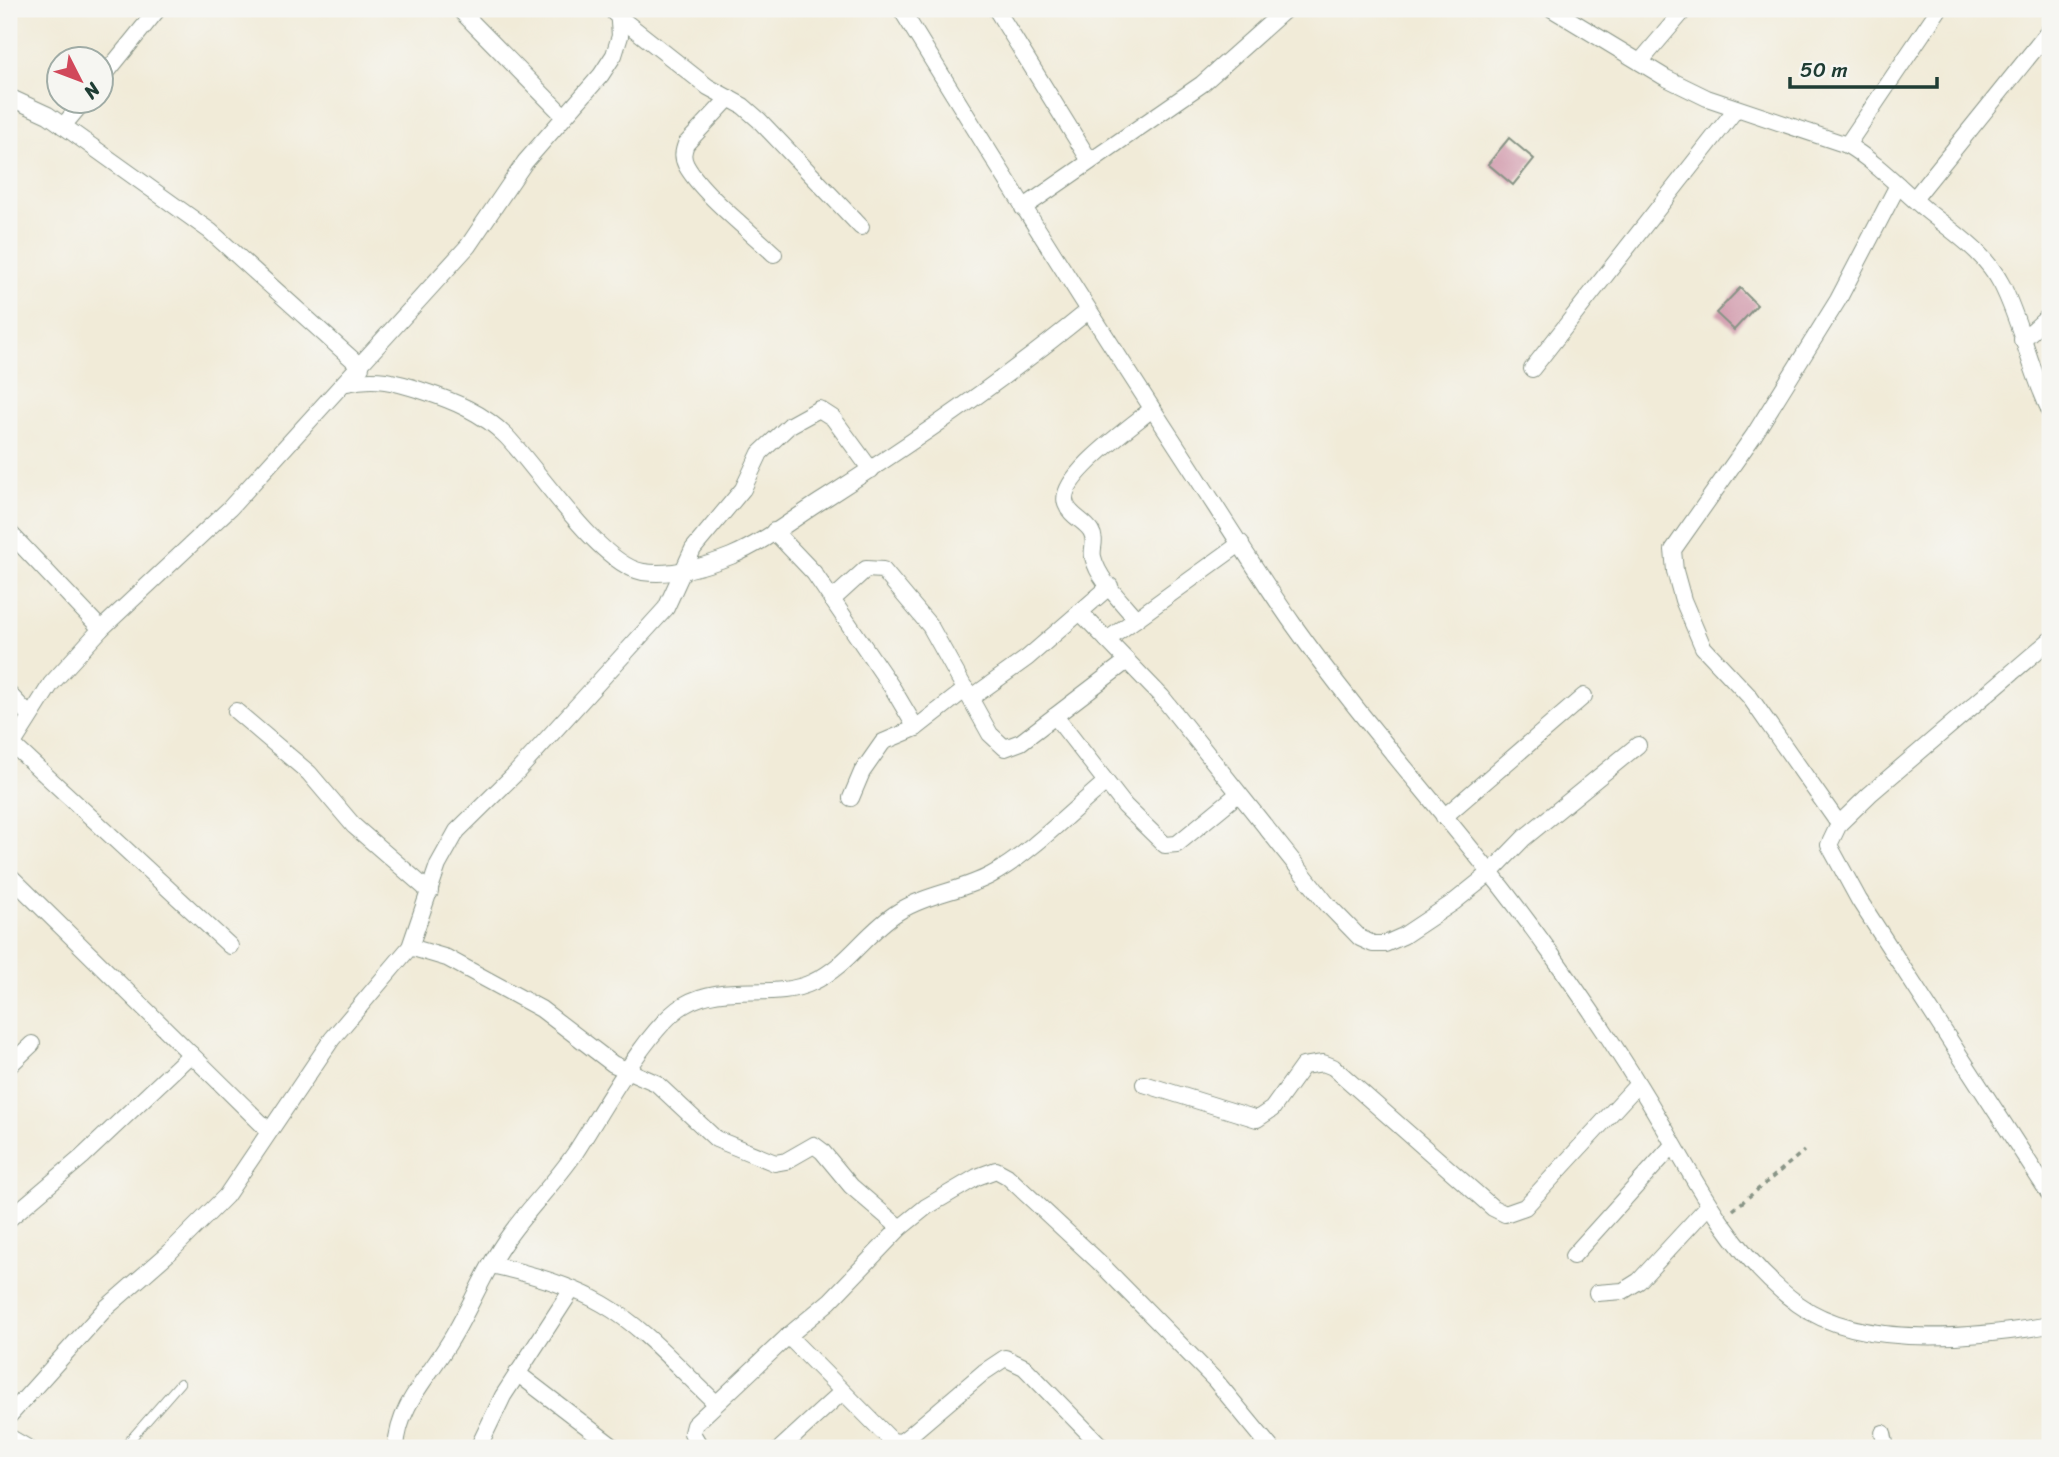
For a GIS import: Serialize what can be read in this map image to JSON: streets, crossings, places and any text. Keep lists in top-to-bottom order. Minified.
{"scale_bar":"50 m","north":"bottom right"}
